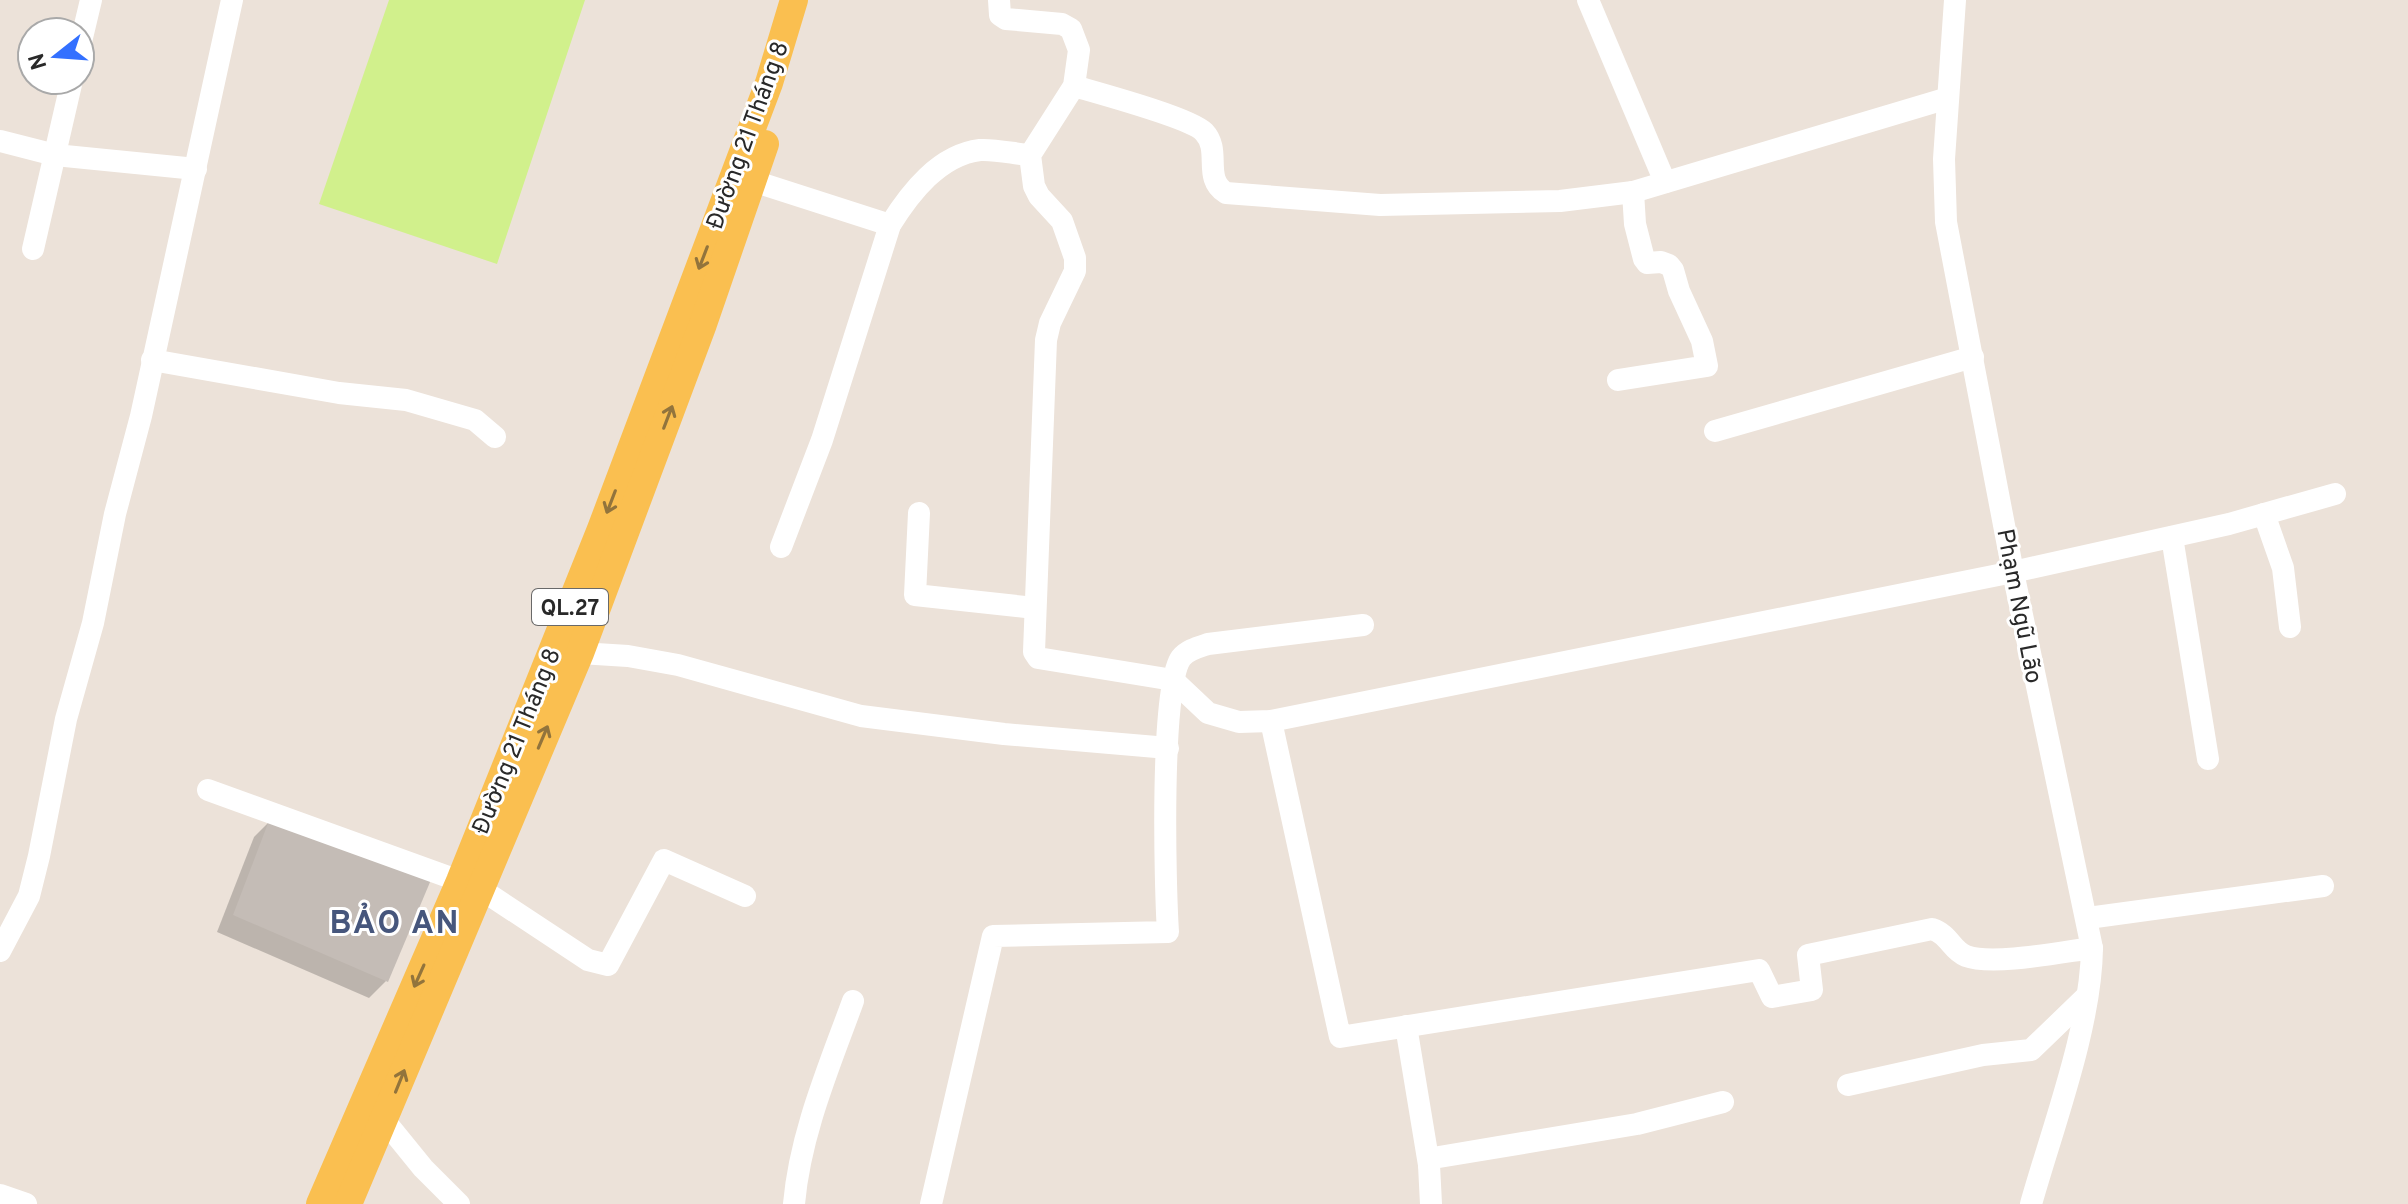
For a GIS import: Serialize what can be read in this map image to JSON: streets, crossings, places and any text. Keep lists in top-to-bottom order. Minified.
{"streets":{"main road":["Đường 21 Tháng 8","QL.27"],"street":["Phạm Ngũ Lão"]},"districts":["BẢO AN"],"north":"left"}
